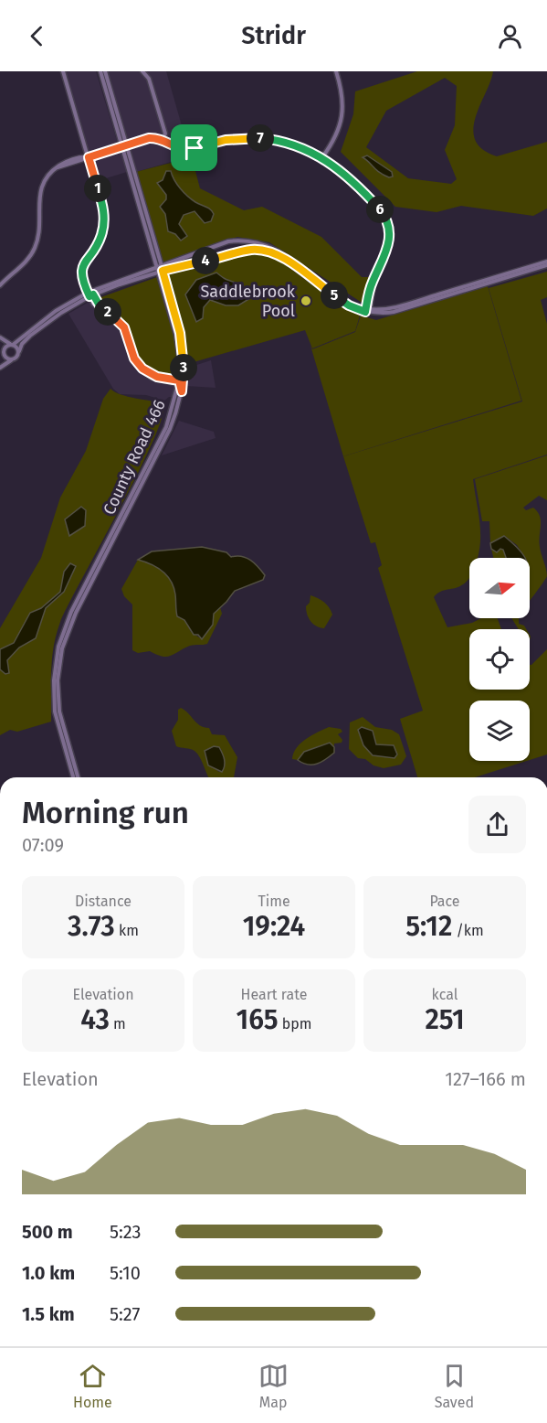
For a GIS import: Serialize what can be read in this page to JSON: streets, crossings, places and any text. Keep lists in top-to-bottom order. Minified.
{"streets":{"main road":["County Road 466"]},"places":["Saddlebrook Pool"],"north":"right","page":{"header":"Stridr","pins":["7","1","6","4","5","2","3"],"heading":["Morning run","07:09"],"stats":[["Distance","3.73 km"],["Time","19:24"],["Pace","5:12 /km"],["Elevation","43 m"],["Heart rate","165 bpm"],["kcal","251"]],"chart":["Elevation","127–166 m"],"list":[{"name":"500 m","note":"5:23"},{"name":"1.0 km","note":"5:10"},{"name":"1.5 km","note":"5:27"}],"tabs":["Home","Map","Saved"]}}
